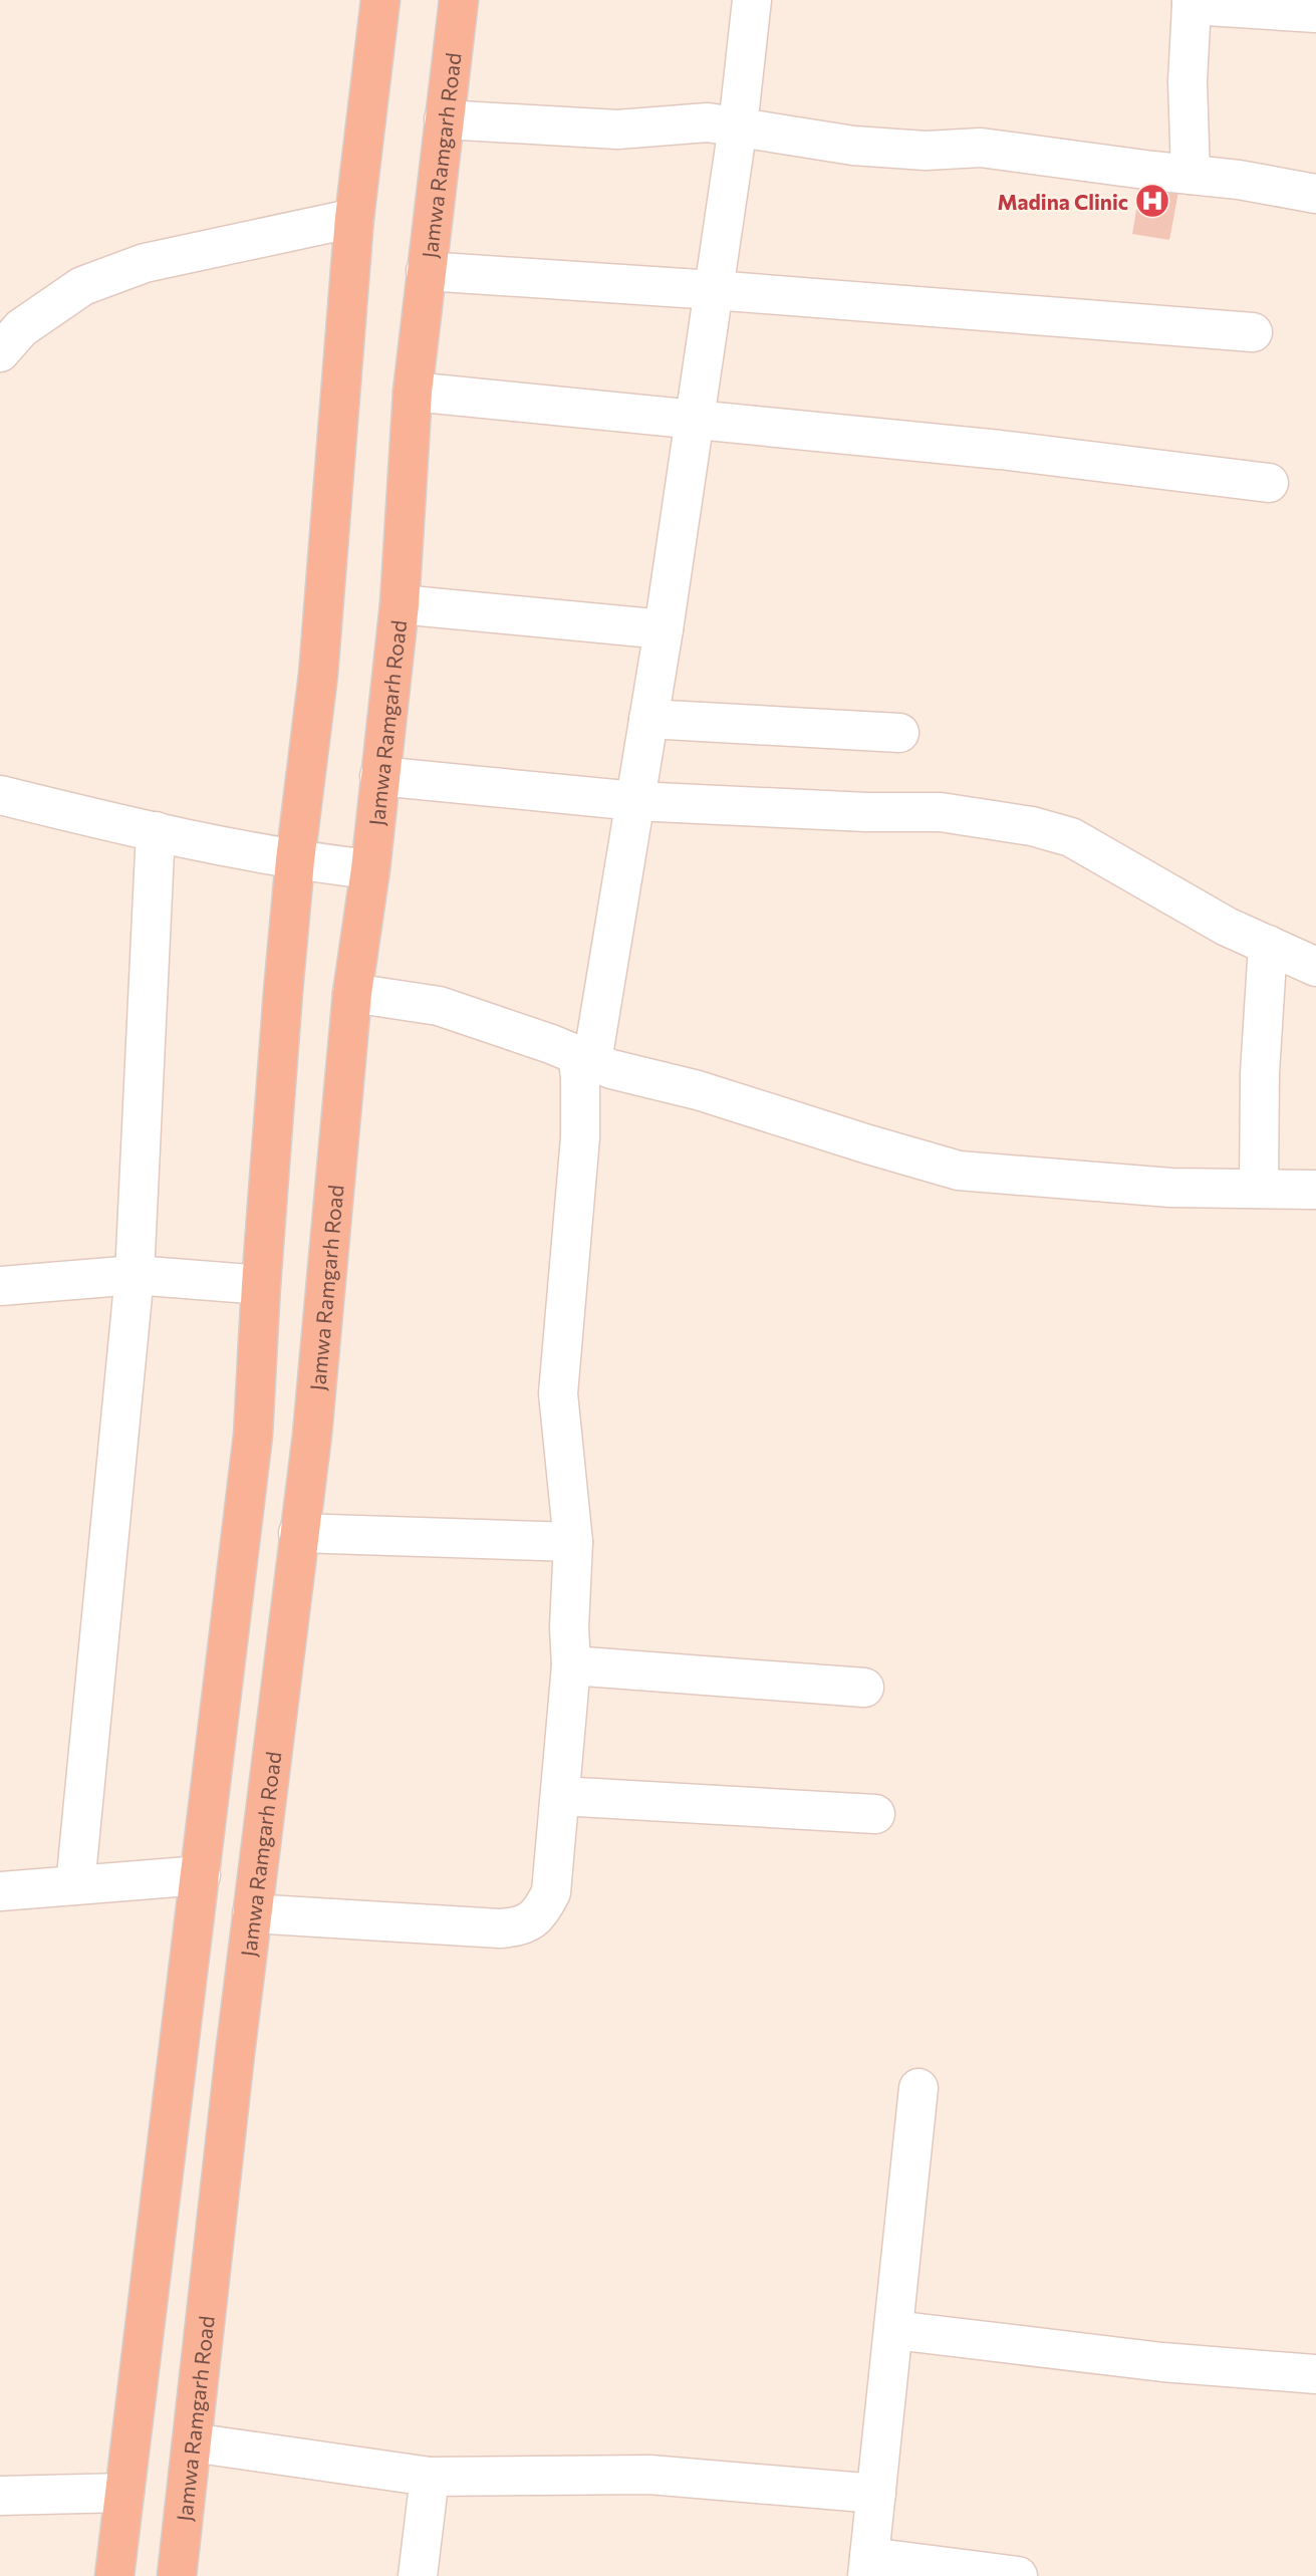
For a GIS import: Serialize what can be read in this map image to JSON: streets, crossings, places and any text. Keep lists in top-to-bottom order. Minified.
{"streets":{"highway":["Jamwa Ramgarh Road"]},"places":{"hospital":["Madina Clinic"]}}
